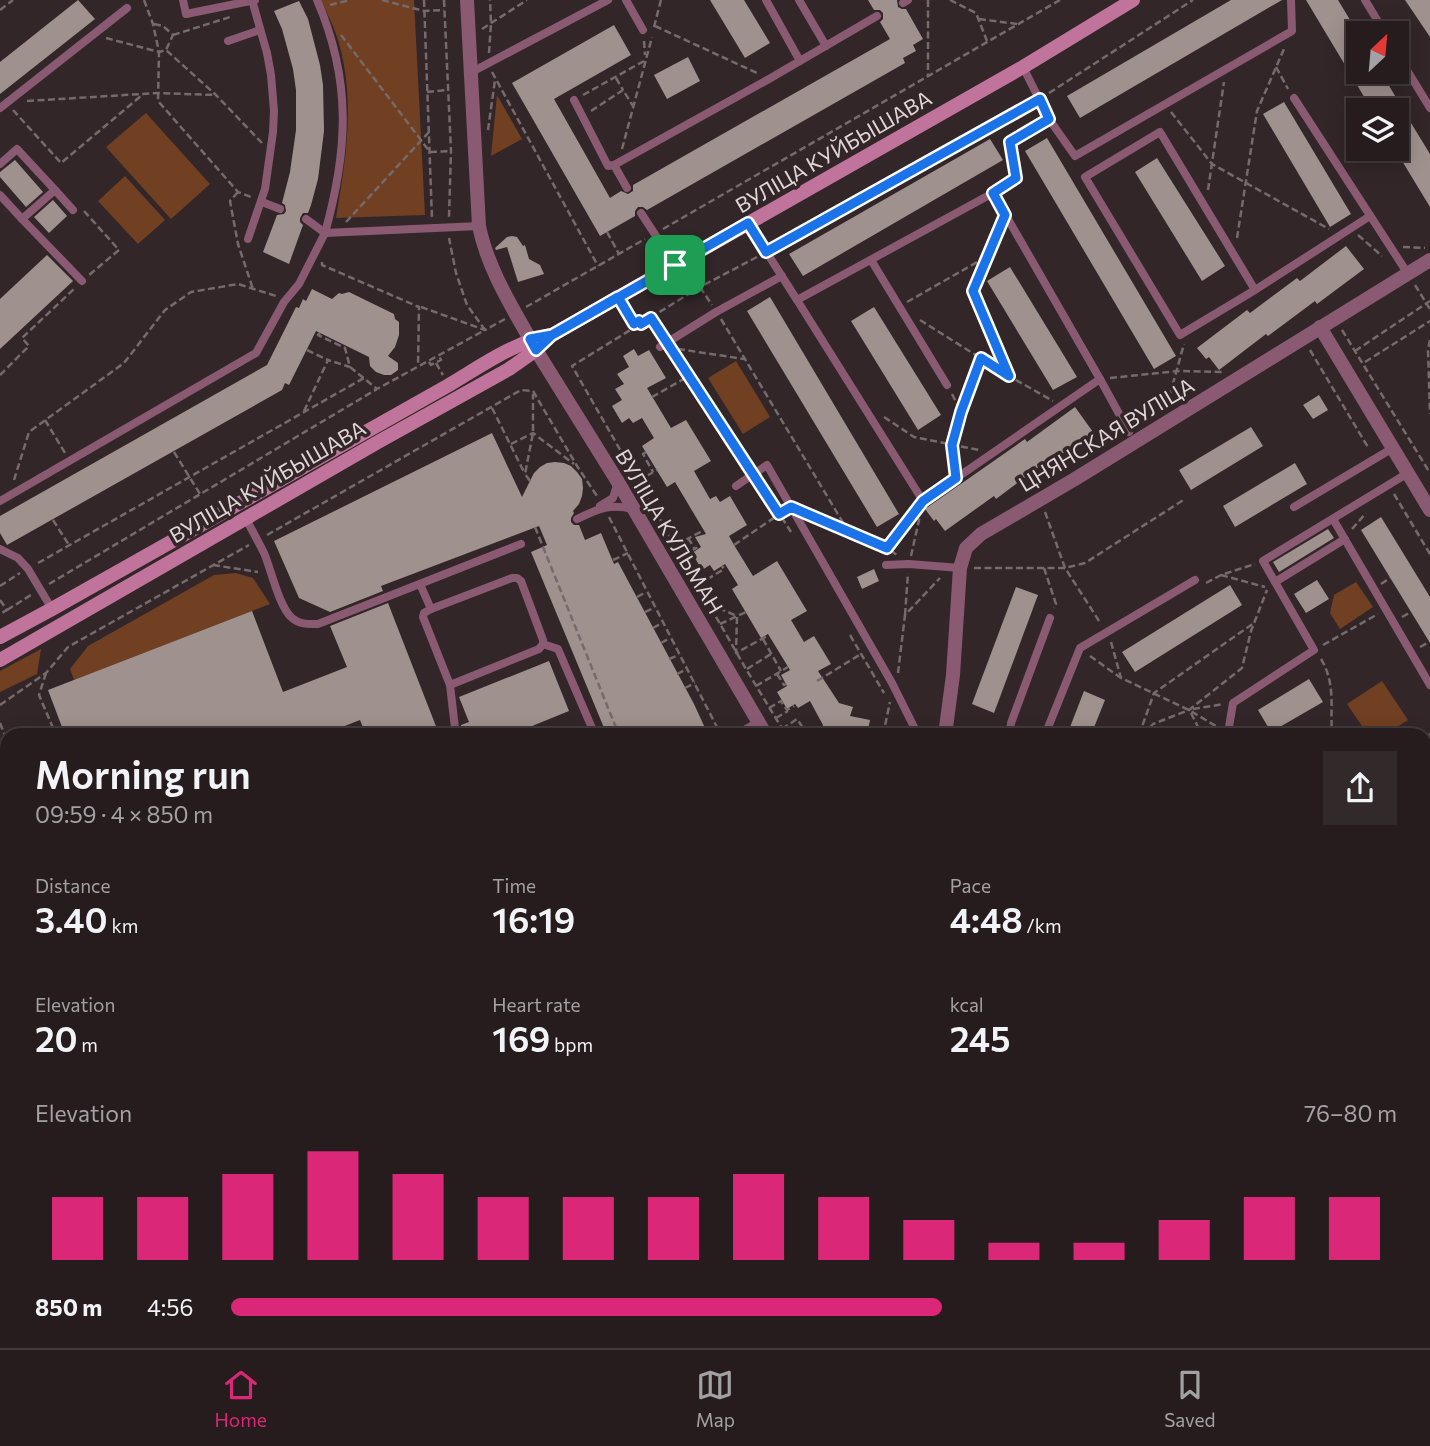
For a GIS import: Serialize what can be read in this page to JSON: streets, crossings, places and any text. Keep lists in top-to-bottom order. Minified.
{"streets":{"main road":["ВУЛІЦА КУЙБЫШАВА"],"street":["ЦНЯНСКАЯ ВУЛІЦА","ВУЛІЦА КУЛЬМАН"]},"crossings":[["ВУЛІЦА КУЙБЫШАВА","ВУЛІЦА КУЛЬМАН"]],"north":"top right","page":{"heading":["Morning run","09:59 · 4 × 850 m"],"stats":[["Distance","3.40 km"],["Time","16:19"],["Pace","4:48 /km"],["Elevation","20 m"],["Heart rate","169 bpm"],["kcal","245"]],"chart":["Elevation","76–80 m"],"list":[{"name":"850 m","note":"4:56"}],"tabs":["Home","Map","Saved"]}}
